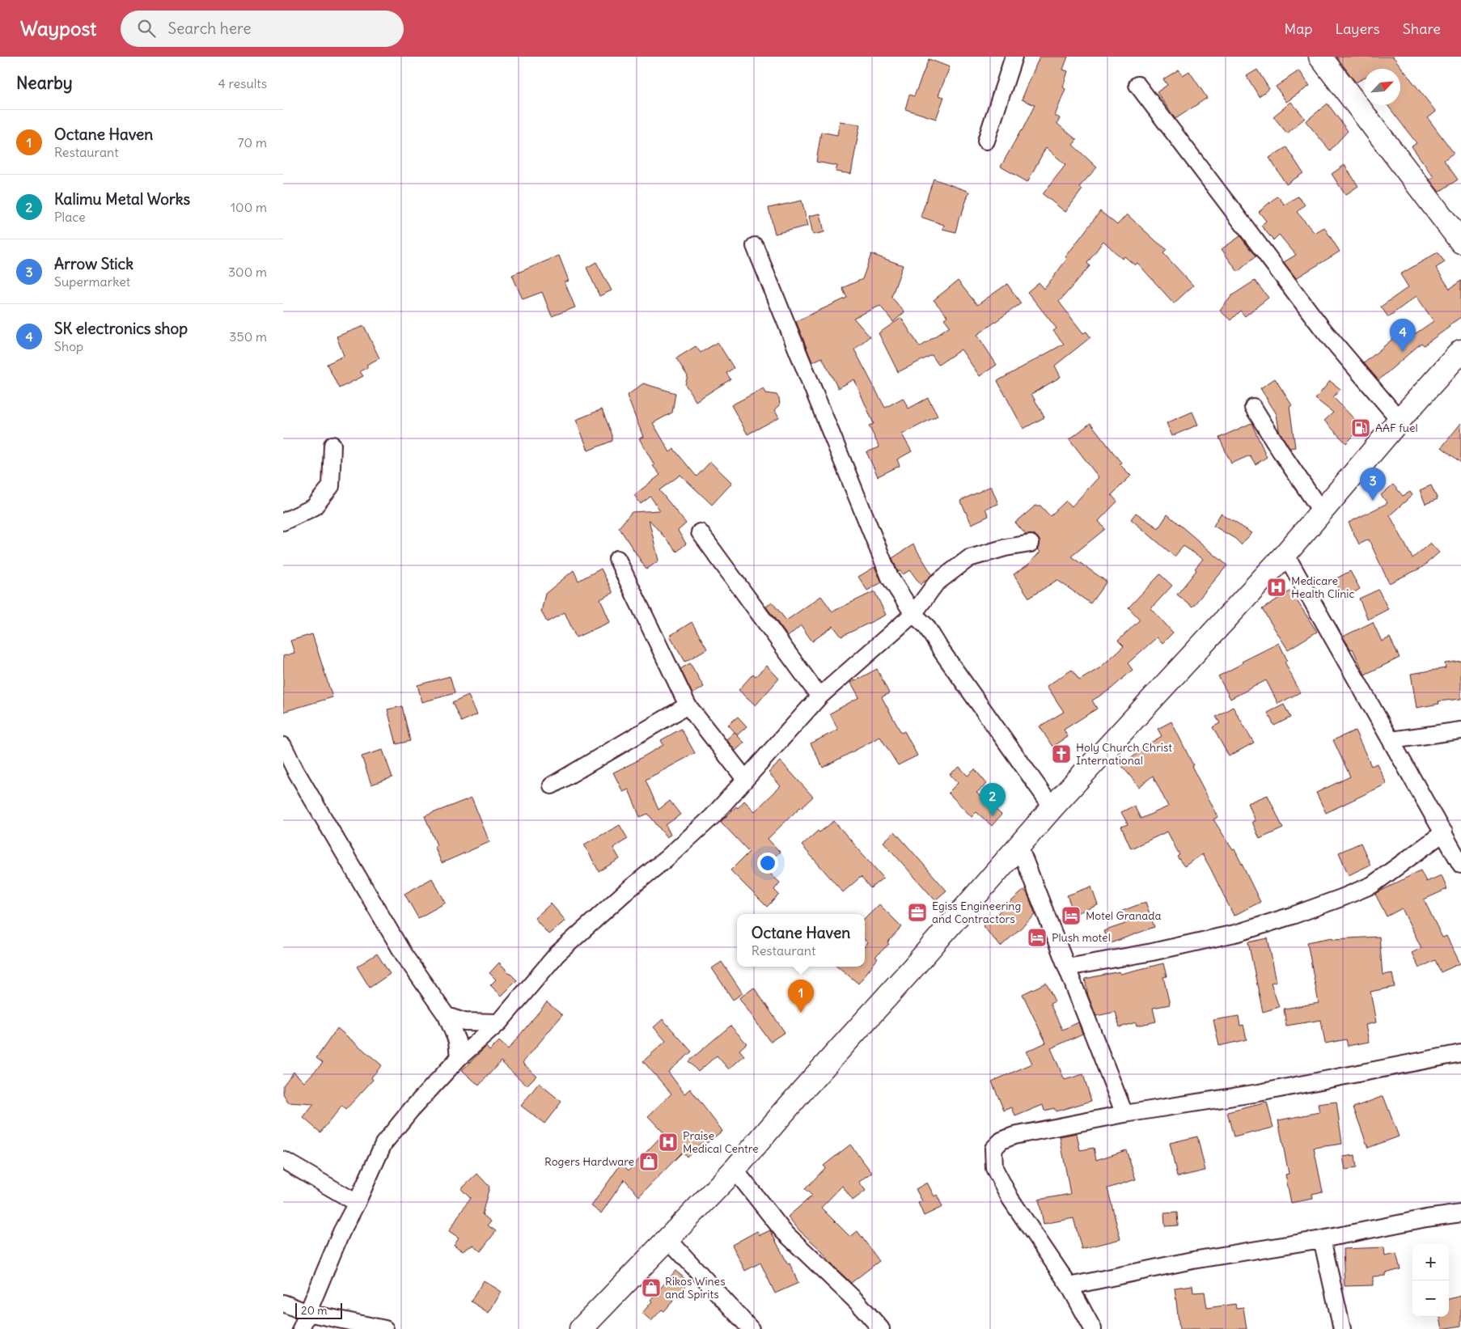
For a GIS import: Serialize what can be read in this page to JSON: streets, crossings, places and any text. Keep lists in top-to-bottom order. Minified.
{"places":{"fuel station":["AAF fuel"],"hospital":["Medicare Health Clinic","Praise Medical Centre"],"church":["Holy Church Christ International"],"office":["Egiss Engineering and Contractors"],"hotel":["Motel Granada","Plush motel"],"shop":["Rogers Hardware","Rikos Wines and Spirits"]},"scale_bar":"20 m","north":"top right","page":{"header":"Waypost","search":"Search here","nav":["Map","Layers","Share"],"heading":["Nearby","4 results"],"list":[{"mark":"1","name":"Octane Haven","note":"Restaurant","value":"70 m"},{"mark":"2","name":"Kalimu Metal Works","note":"Place","value":"100 m"},{"mark":"3","name":"Arrow Stick","note":"Supermarket","value":"300 m"},{"mark":"4","name":"SK electronics shop","note":"Shop","value":"350 m"}],"pins":["4","3","2","1"],"popup":["Octane Haven","Restaurant"],"map_buttons":["+","−"],"scale":"20 m"}}
